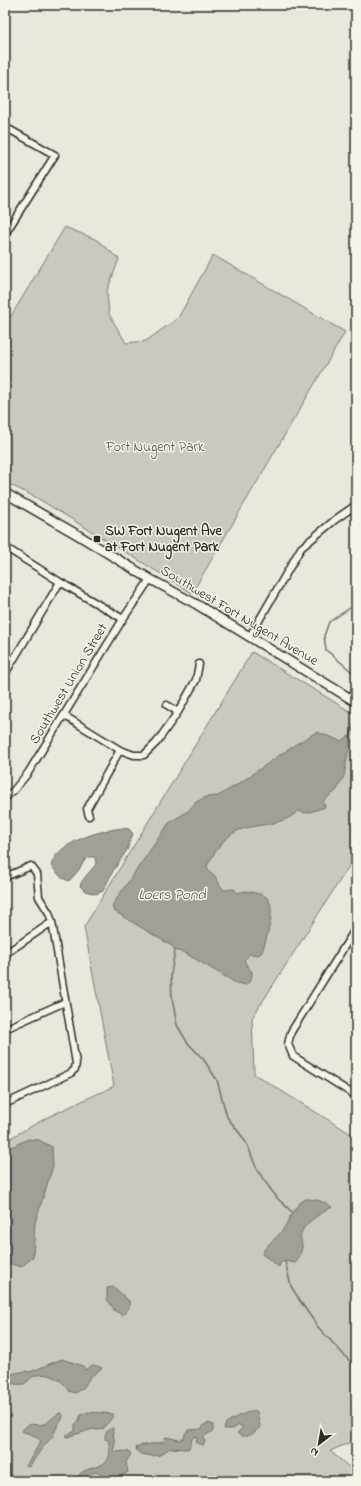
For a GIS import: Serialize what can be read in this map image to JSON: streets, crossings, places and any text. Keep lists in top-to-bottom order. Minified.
{"streets":{"street":["Southwest Fort Nugent Avenue","Southwest Union Street"]},"crossings":[["Southwest Fort Nugent Avenue","Southwest Union Street"]],"water":["Loers Pond"],"parks":["Fort Nugent Park"],"places":{"transit":["SW Fort Nugent Ave at Fort Nugent Park"]},"north":"bottom left"}
